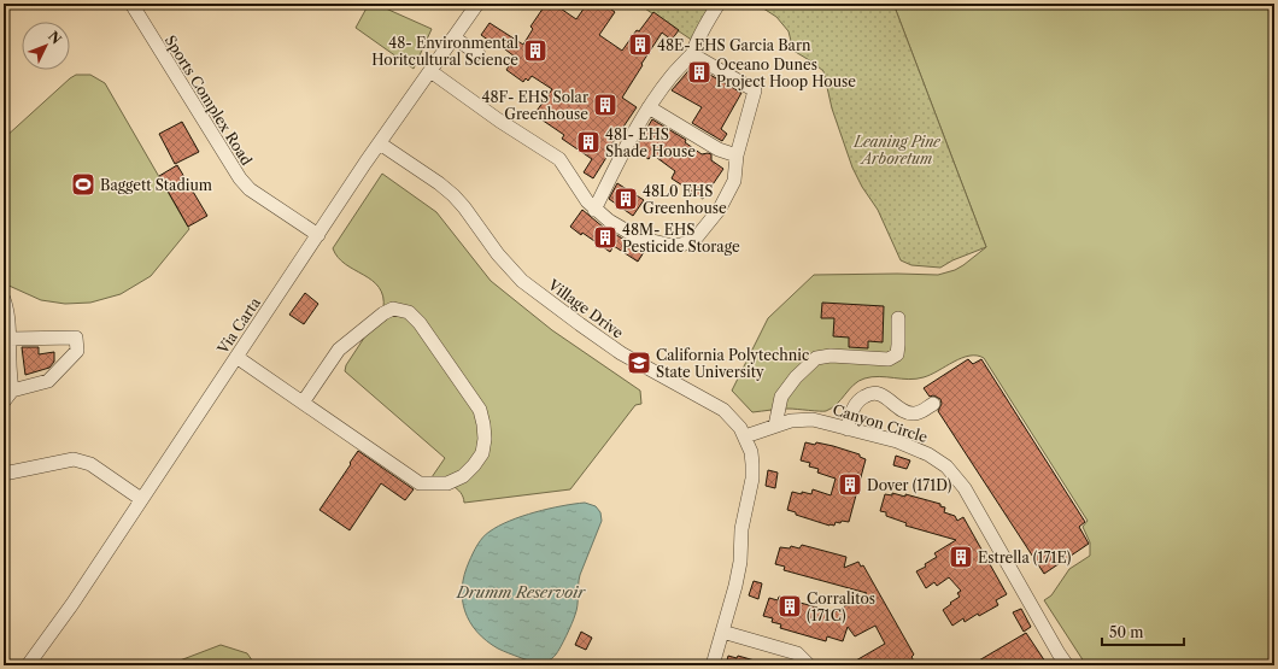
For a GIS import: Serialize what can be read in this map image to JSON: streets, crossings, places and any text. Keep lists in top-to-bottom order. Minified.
{"streets":{"street":["Sports Complex Road","Village Drive","Via Carta","Canyon Circle"]},"crossings":[["Sports Complex Road","Via Carta"],["Village Drive","Via Carta"],["Village Drive","Canyon Circle"]],"water":["Drumm Reservoir"],"parks":["Leaning Pine Arboretum"],"places":{"building":["48E- EHS Garcia Barn","48- Environmental Horitcultural Science","Oceano Dunes Project Hoop House","48F- EHS Solar Greenhouse","48I- EHS Shade House","48L0 EHS Greenhouse","48M- EHS Pesticide Storage","Dover (171D)","Estrella (171E)","Corralitos (171C)"],"sports":["Baggett Stadium"],"school or university":["California Polytechnic State University"]},"scale_bar":"50 m","north":"top right"}
